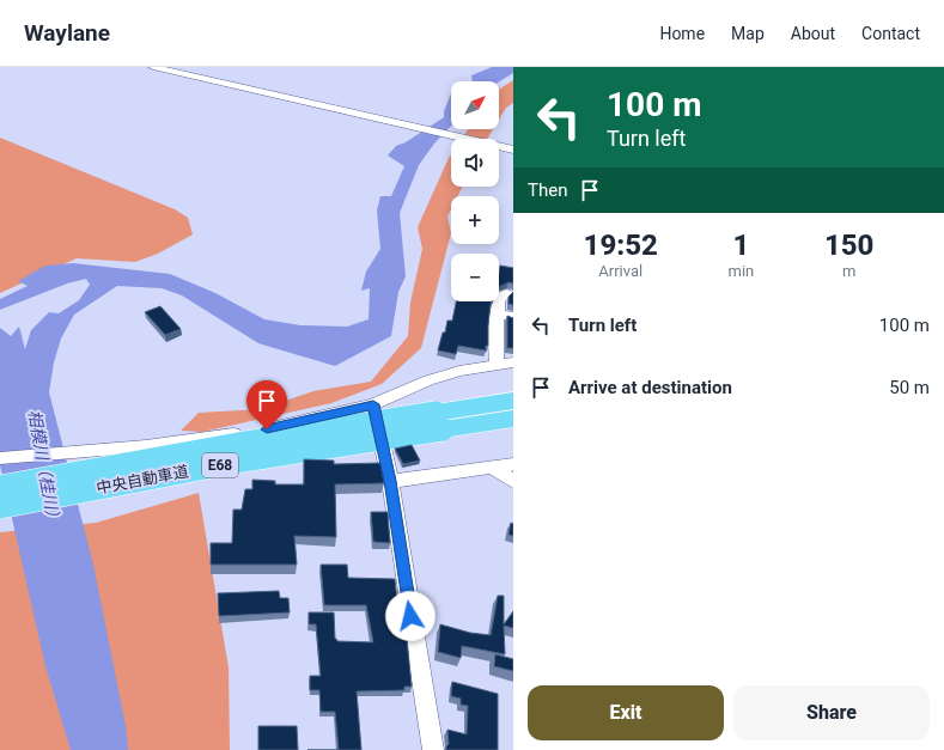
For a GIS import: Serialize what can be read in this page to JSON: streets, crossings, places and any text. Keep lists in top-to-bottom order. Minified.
{"streets":{"highway":["E68","中央自動車道"]},"water":["相模川（桂川）"],"north":"top right","page":{"header":"Waylane","nav":["Home","Map","About","Contact"],"turn":["100 m","Turn left"],"map_buttons":["+","−"],"then":"Then","eta":["19:52","Arrival","1","min","150","m"],"list":[{"name":"Turn left","value":"100 m"},{"name":"Arrive at destination","value":"50 m"}],"buttons":["Exit","Share"]}}
